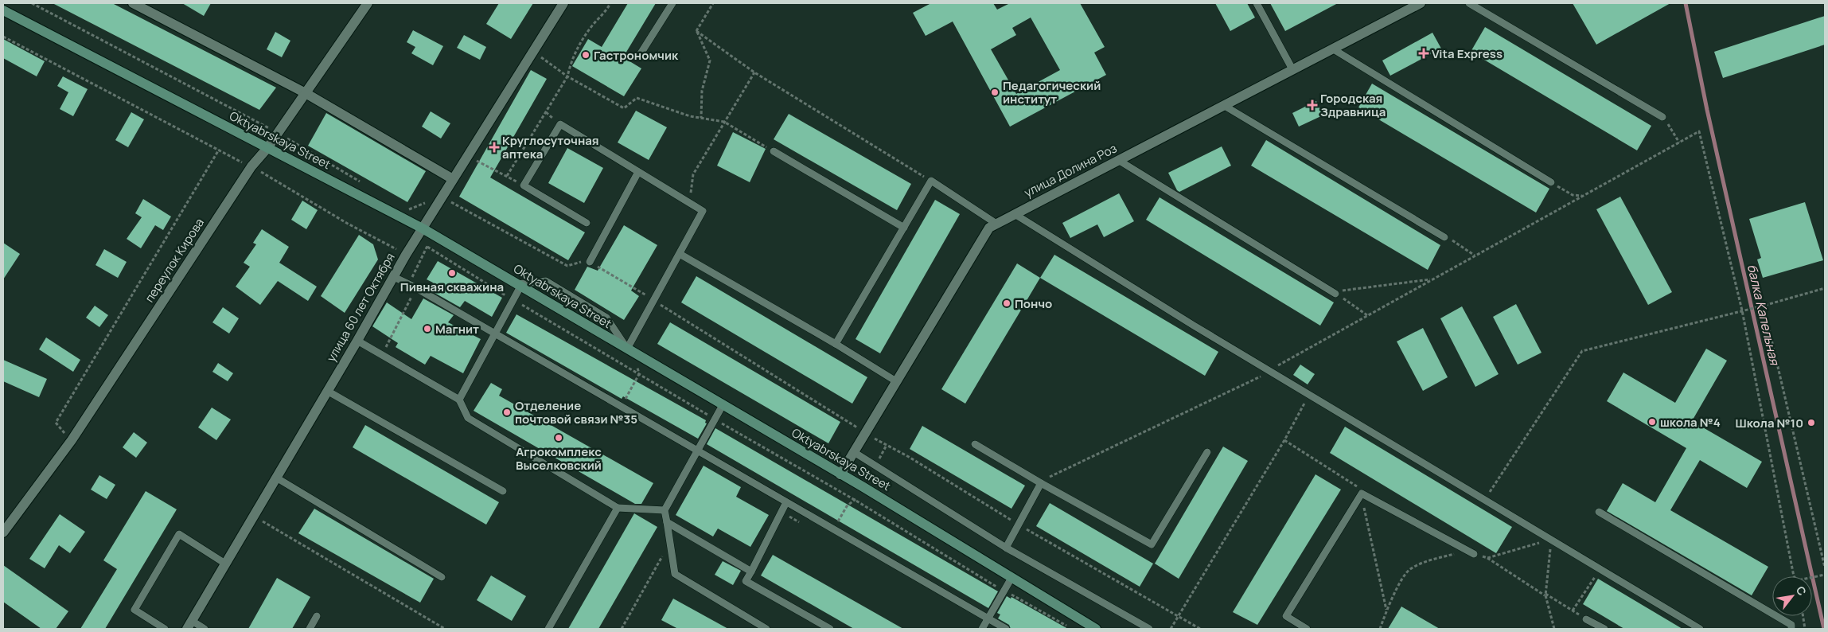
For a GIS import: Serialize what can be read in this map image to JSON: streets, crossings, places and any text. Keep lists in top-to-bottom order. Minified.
{"streets":{"main road":["Oktyabrskaya Street"],"street":["улица Долина Роз","переулок Кирова","улица 60 лет Октября"]},"crossings":[["Oktyabrskaya Street","улица Долина Роз"],["Oktyabrskaya Street","переулок Кирова"],["Oktyabrskaya Street","улица 60 лет Октября"]],"water":["балка Капельная"],"places":{"health":["Vita Express","Городская Здравница","Круглосуточная аптека"],"other":["Гастрономчик","Педагогический институт","Пивная скважина","Пончо","Магнит","Отделение почтовой связи №35","школа №4","Школа №10","Агрокомплекс Выселковский"]},"north":"top right"}
